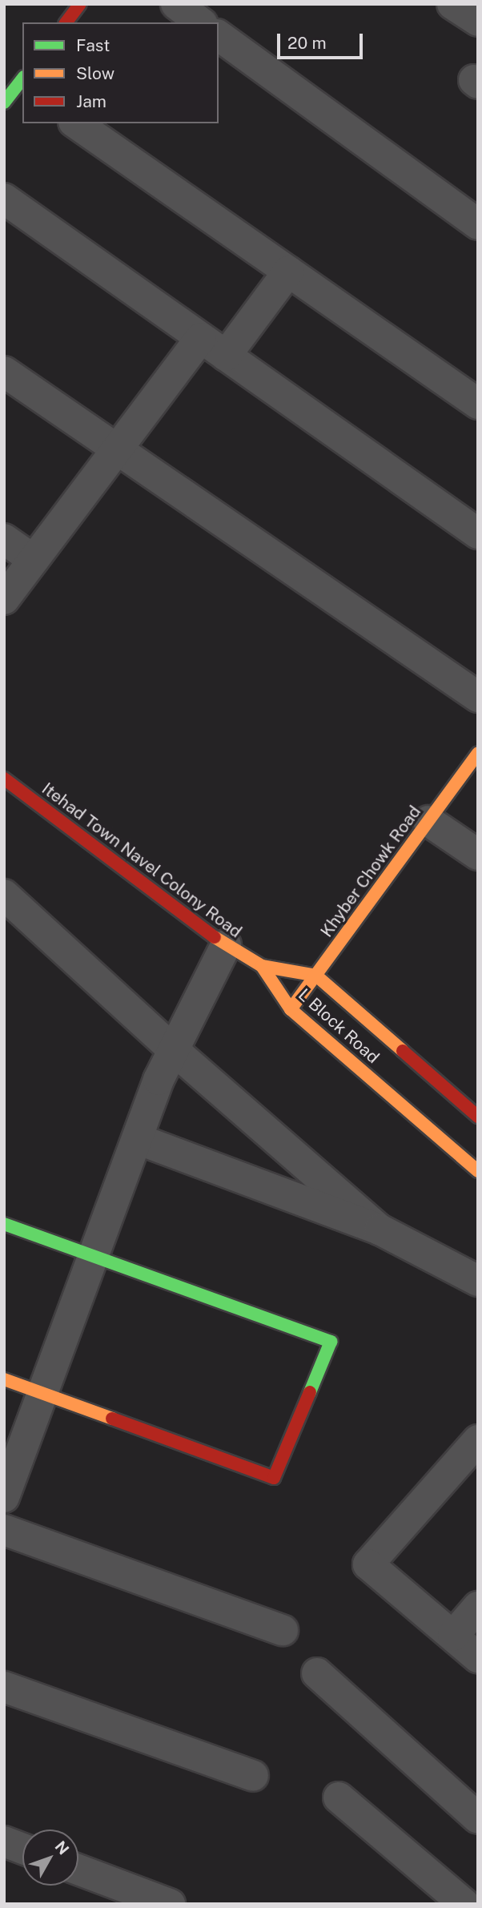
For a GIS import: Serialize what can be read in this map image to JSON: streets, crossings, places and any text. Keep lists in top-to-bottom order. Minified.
{"streets":{"street":["Itehad Town Navel Colony Road","Khyber Chowk Road","L Block Road"]},"crossings":[["Itehad Town Navel Colony Road","L Block Road"],["Khyber Chowk Road","L Block Road"]],"legend":["Fast","Slow","Jam"],"scale_bar":"20 m","north":"top right"}
